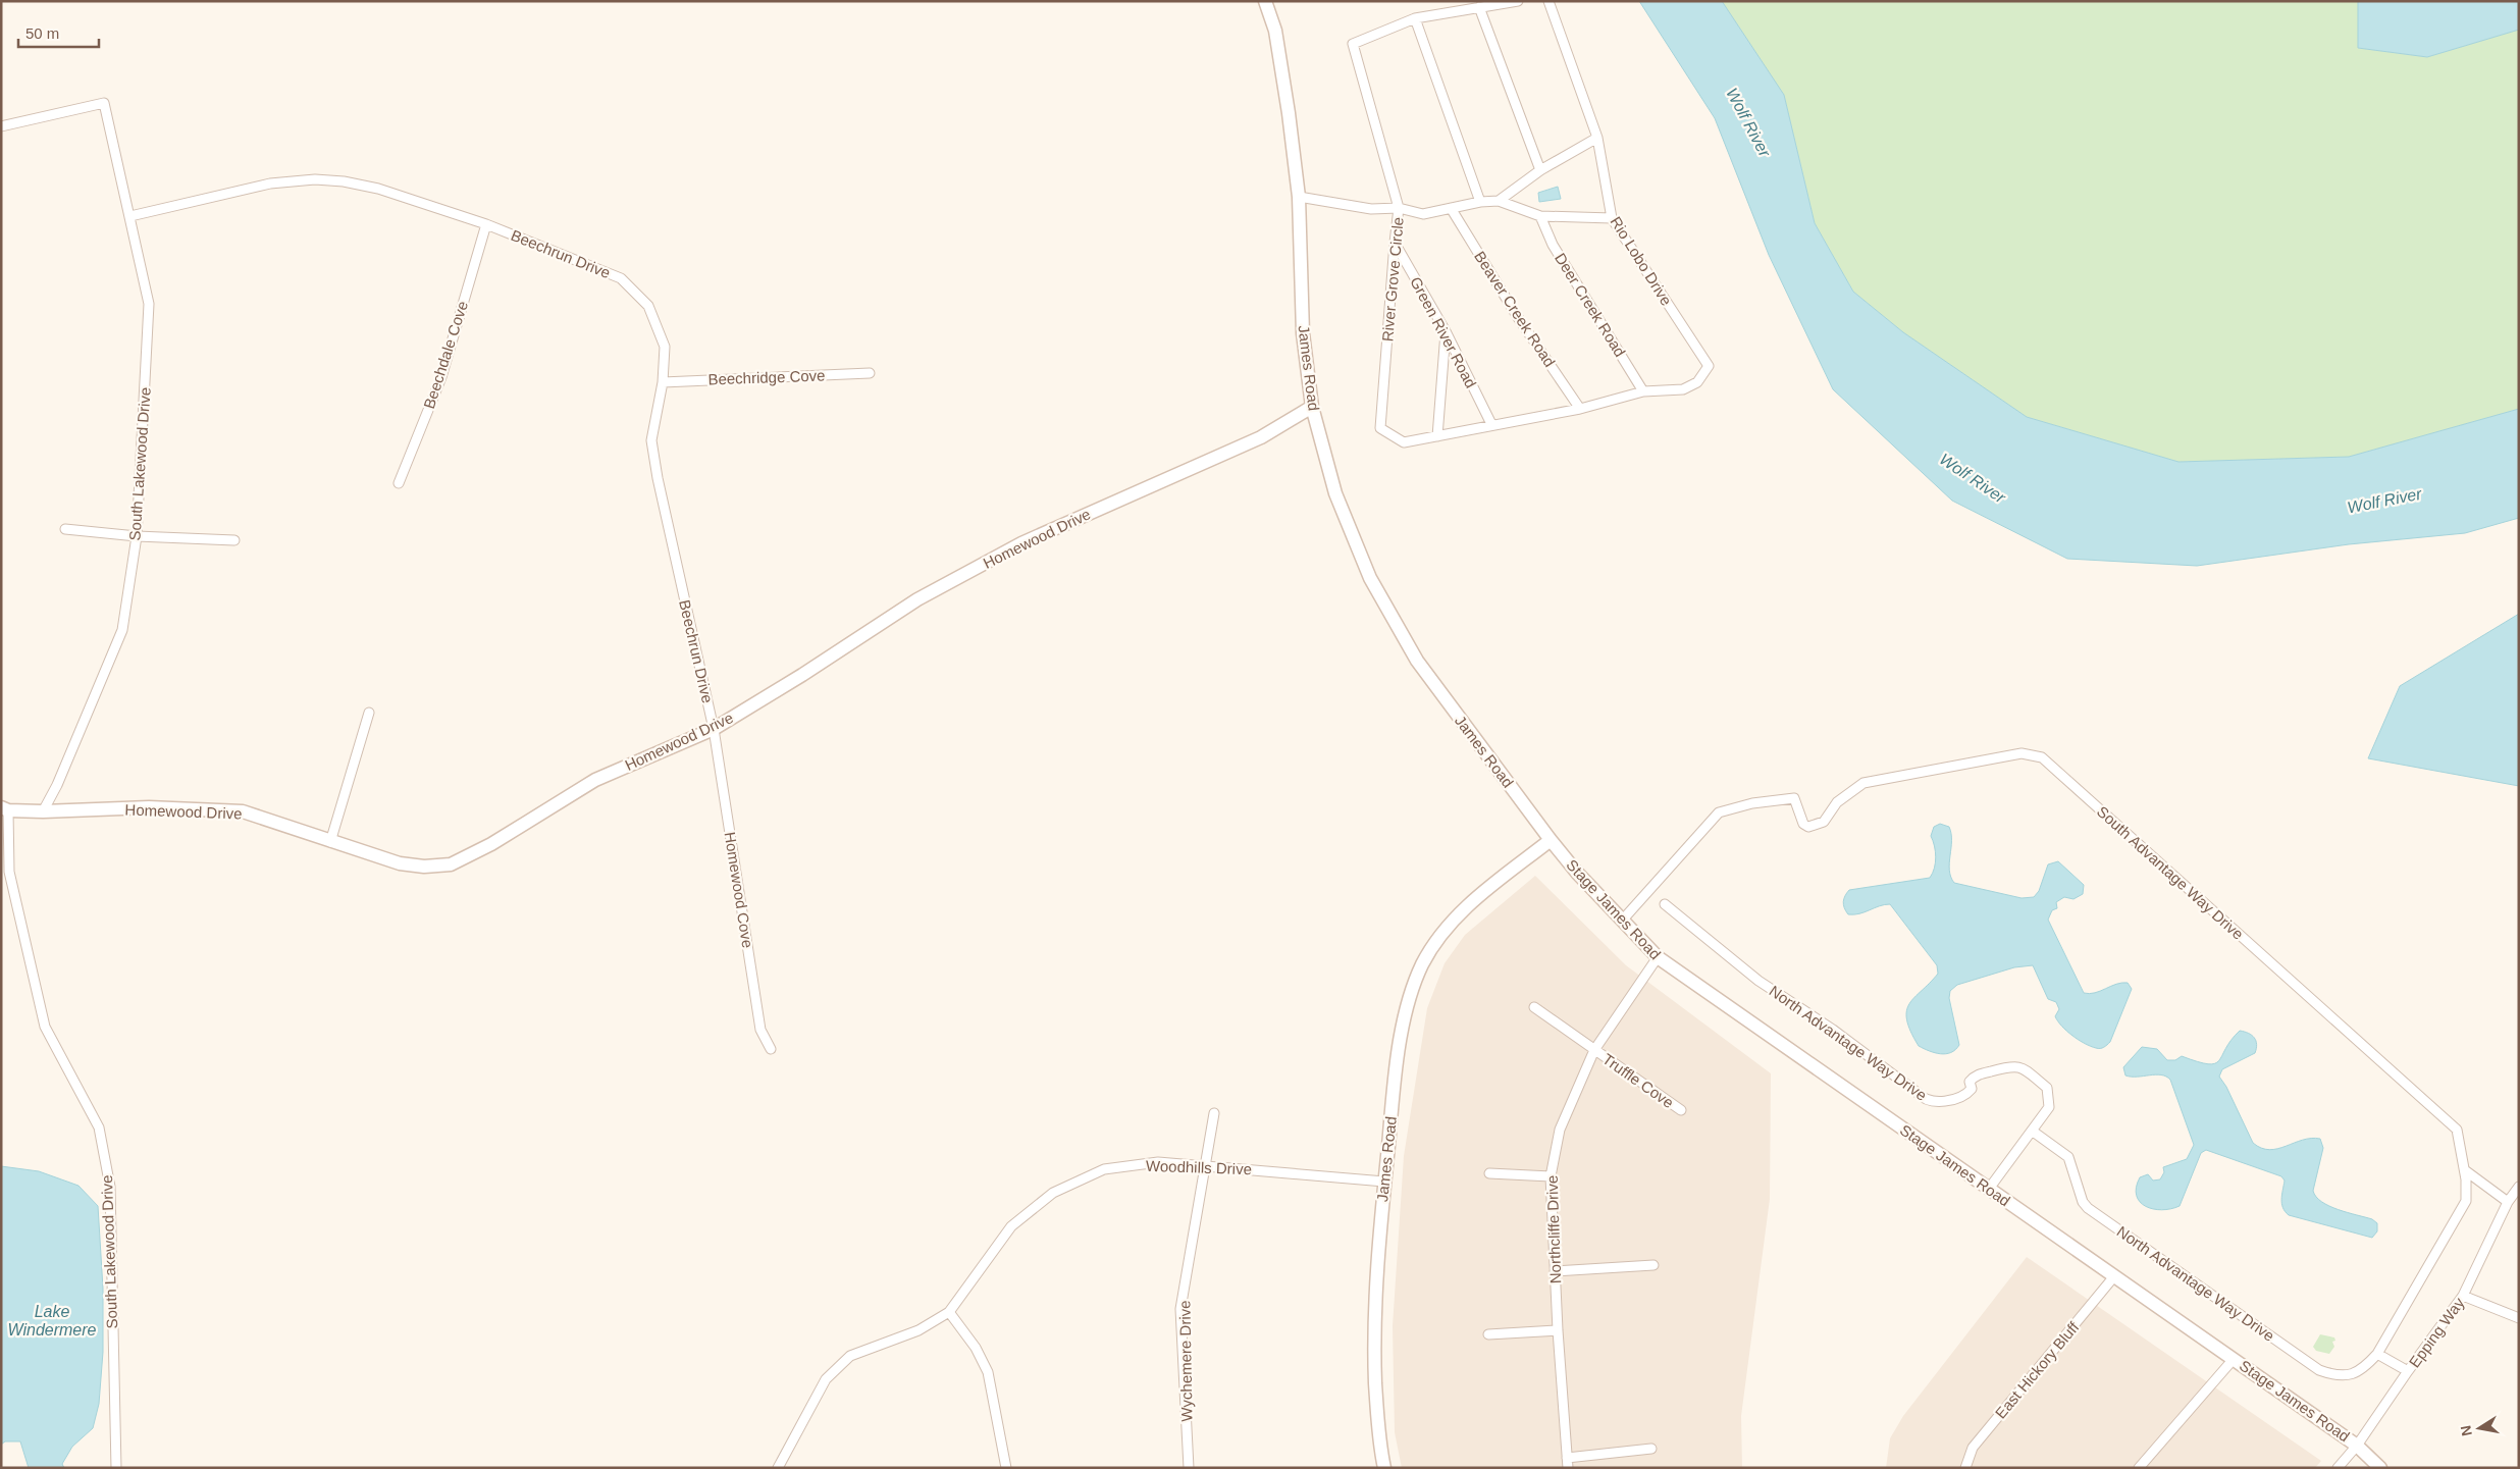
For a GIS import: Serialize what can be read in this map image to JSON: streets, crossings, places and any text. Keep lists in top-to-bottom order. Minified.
{"streets":{"street":["Beechrun Drive","Rio Lobo Drive","River Grove Circle","Deer Creek Road","Beaver Creek Road","Green River Road","Beechdale Cove","James Road","Beechridge Cove","South Lakewood Drive","Homewood Drive","South Advantage Way Drive","Homewood Cove","Stage James Road","North Advantage Way Drive","Truffle Cove","Woodhills Drive","Northcliffe Drive","Epping Way","Wychemere Drive","East Hickory Bluff"]},"crossings":[["Beechrun Drive","Beechdale Cove"],["Beechrun Drive","Beechridge Cove"],["Beechrun Drive","South Lakewood Drive"],["Beechrun Drive","Homewood Drive"],["Beechrun Drive","Homewood Cove"],["Rio Lobo Drive","Deer Creek Road"],["River Grove Circle","Green River Road"],["James Road","Homewood Drive"],["James Road","Stage James Road"],["James Road","Woodhills Drive"],["South Lakewood Drive","Homewood Drive"],["Homewood Drive","Homewood Cove"],["South Advantage Way Drive","Stage James Road"],["South Advantage Way Drive","North Advantage Way Drive"],["Stage James Road","North Advantage Way Drive"],["Stage James Road","Northcliffe Drive"],["Stage James Road","Epping Way"],["Stage James Road","East Hickory Bluff"],["Truffle Cove","Northcliffe Drive"],["Woodhills Drive","Wychemere Drive"]],"water":["Wolf River","Lake Windermere"],"scale_bar":"50 m","north":"left"}
